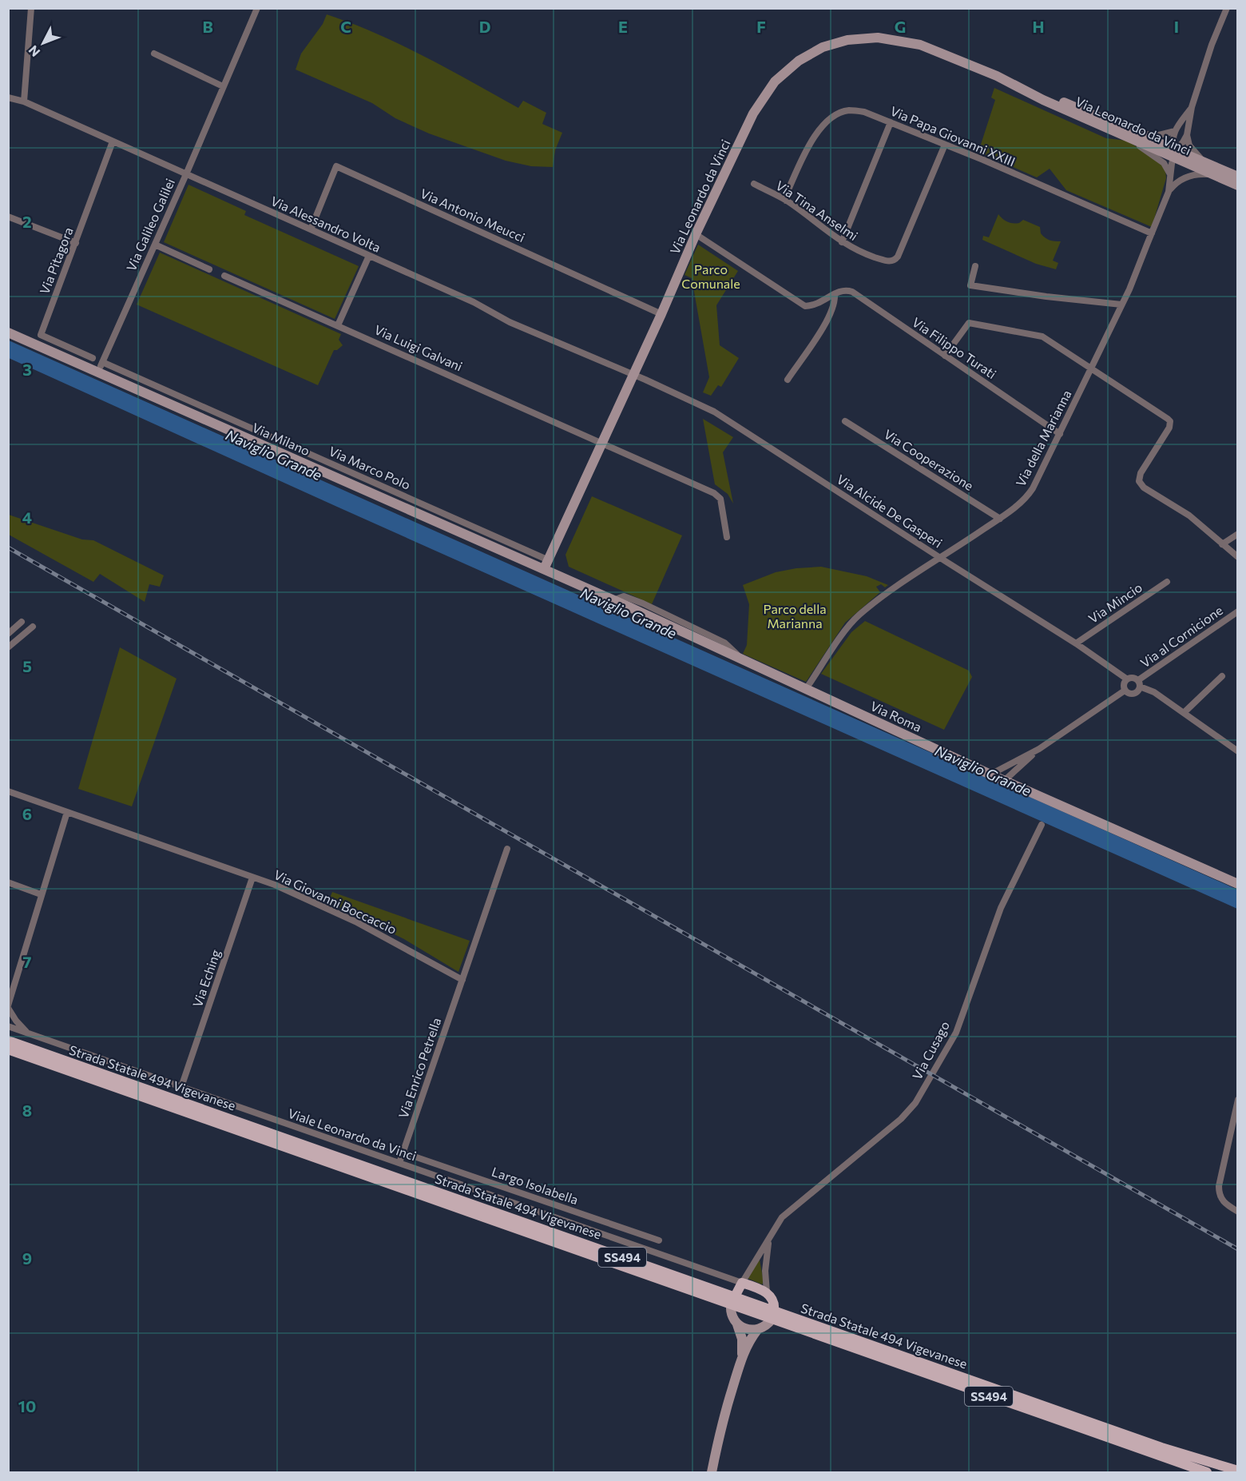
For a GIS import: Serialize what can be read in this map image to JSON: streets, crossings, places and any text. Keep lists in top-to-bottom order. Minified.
{"streets":{"main road":["Via Leonardo da Vinci","Via Milano","Via Roma","Strada Statale 494 Vigevanese","SS494"],"street":["Via Papa Giovanni XXIII","Via Tina Anselmi","Via Antonio Meucci","Via Alessandro Volta","Via Galileo Galilei","Via Pitagora","Via Luigi Galvani","Via Filippo Turati","Via della Marianna","Via Cooperazione","Via Marco Polo","Via Alcide De Gasperi","Via Mincio","Via al Cornicione","Via Giovanni Boccaccio","Via Eching","Via Cusago","Via Enrico Petrella","Viale Leonardo da Vinci","Largo Isolabella"]},"crossings":[["Via Leonardo da Vinci","Via Antonio Meucci"],["Via Leonardo da Vinci","Via Alessandro Volta"],["Via Leonardo da Vinci","Via Luigi Galvani"],["Via Leonardo da Vinci","Via Filippo Turati"],["Via Leonardo da Vinci","Via della Marianna"],["Via Leonardo da Vinci","Via Milano"],["Via Leonardo da Vinci","Via Marco Polo"],["Via Leonardo da Vinci","Via Alcide De Gasperi"],["Via Leonardo da Vinci","Via Roma"],["Via Papa Giovanni XXIII","Via Tina Anselmi"],["Via Papa Giovanni XXIII","Via della Marianna"],["Via Antonio Meucci","Via Alessandro Volta"],["Via Alessandro Volta","Via Galileo Galilei"],["Via Alessandro Volta","Via Pitagora"],["Via Alessandro Volta","Via Alcide De Gasperi"],["Via Galileo Galilei","Via Milano"],["Via Galileo Galilei","Via Marco Polo"],["Via Filippo Turati","Via della Marianna"],["Via della Marianna","Via Cooperazione"],["Via della Marianna","Via Alcide De Gasperi"],["Via della Marianna","Via Roma"],["Via Milano","Via Marco Polo"],["Via Milano","Via Roma"],["Via Marco Polo","Via Roma"],["Via Alcide De Gasperi","Via Mincio"],["Via Alcide De Gasperi","Via al Cornicione"],["Via Giovanni Boccaccio","Via Eching"],["Via Giovanni Boccaccio","Via Enrico Petrella"],["Via Eching","Viale Leonardo da Vinci"],["Via Cusago","Viale Leonardo da Vinci"],["Via Enrico Petrella","Viale Leonardo da Vinci"],["Via Enrico Petrella","Largo Isolabella"]],"water":["Naviglio Grande"],"parks":["Parco Comunale","Parco della Marianna"],"north":"bottom left","grid":{"columns":["B","C","D","E","F","G","H","I"],"rows":["2","3","4","5","6","7","8","9","10"]}}
